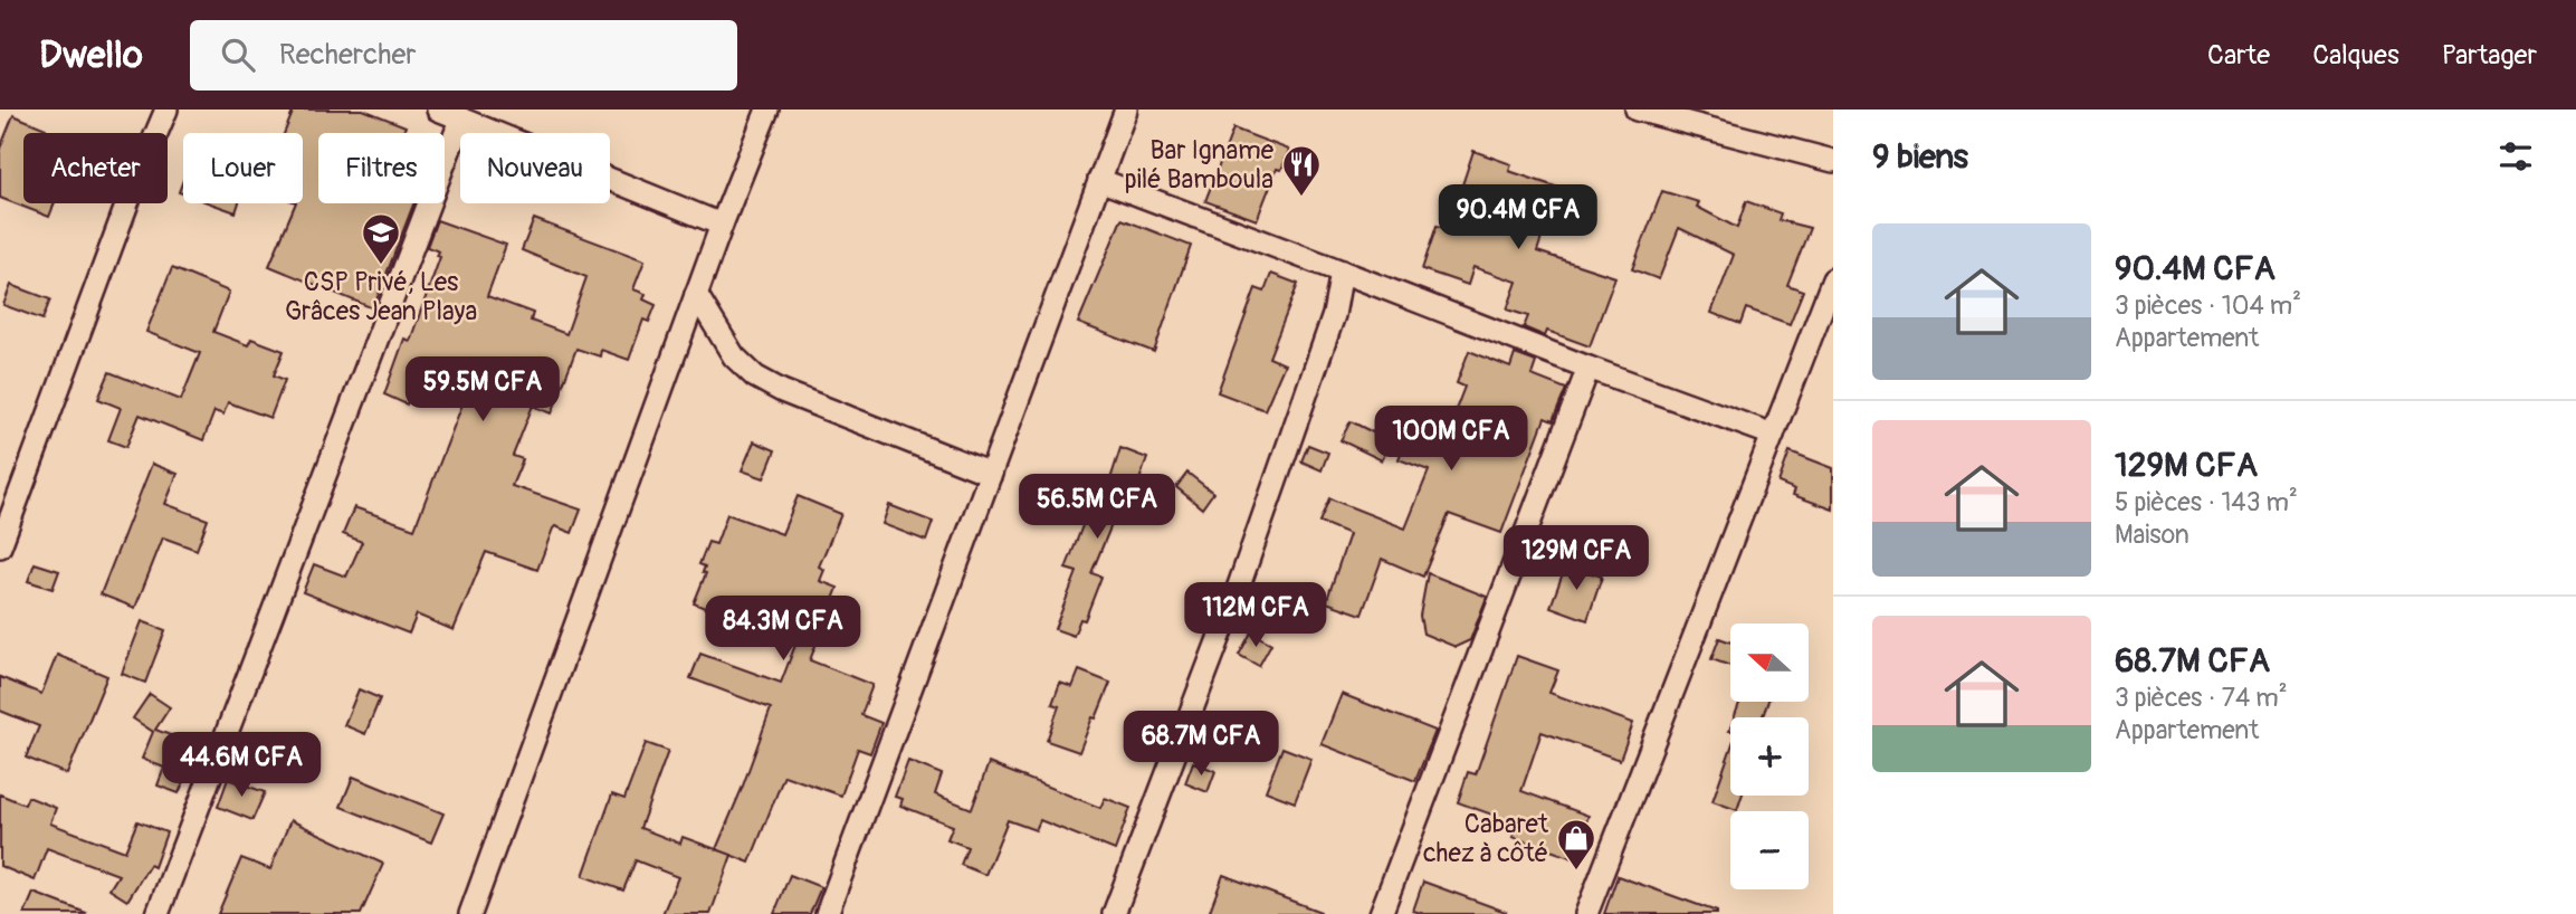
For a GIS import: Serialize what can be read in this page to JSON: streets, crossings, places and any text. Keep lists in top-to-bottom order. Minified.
{"places":{"restaurant":["Bar Igname pilé Bamboula"],"school or university":["CSP Privé, Les Grâces Jean Playa"],"shop":["Cabaret chez à côté"]},"north":"left","page":{"header":"Dwello","search":"Rechercher","nav":["Carte","Calques","Partager"],"heading":"9 biens","chip":["Acheter","Louer","Filtres","Nouveau"],"price":["90.4M CFA","59.5M CFA","100M CFA","56.5M CFA","129M CFA","112M CFA","84.3M CFA","68.7M CFA","44.6M CFA"],"list":[{"name":"90.4M CFA","note":"3 pièces · 104 m² · Appartement"},{"name":"129M CFA","note":"5 pièces · 143 m² · Maison"},{"name":"68.7M CFA","note":"3 pièces · 74 m² · Appartement"}],"map_buttons":["+","−"]}}
